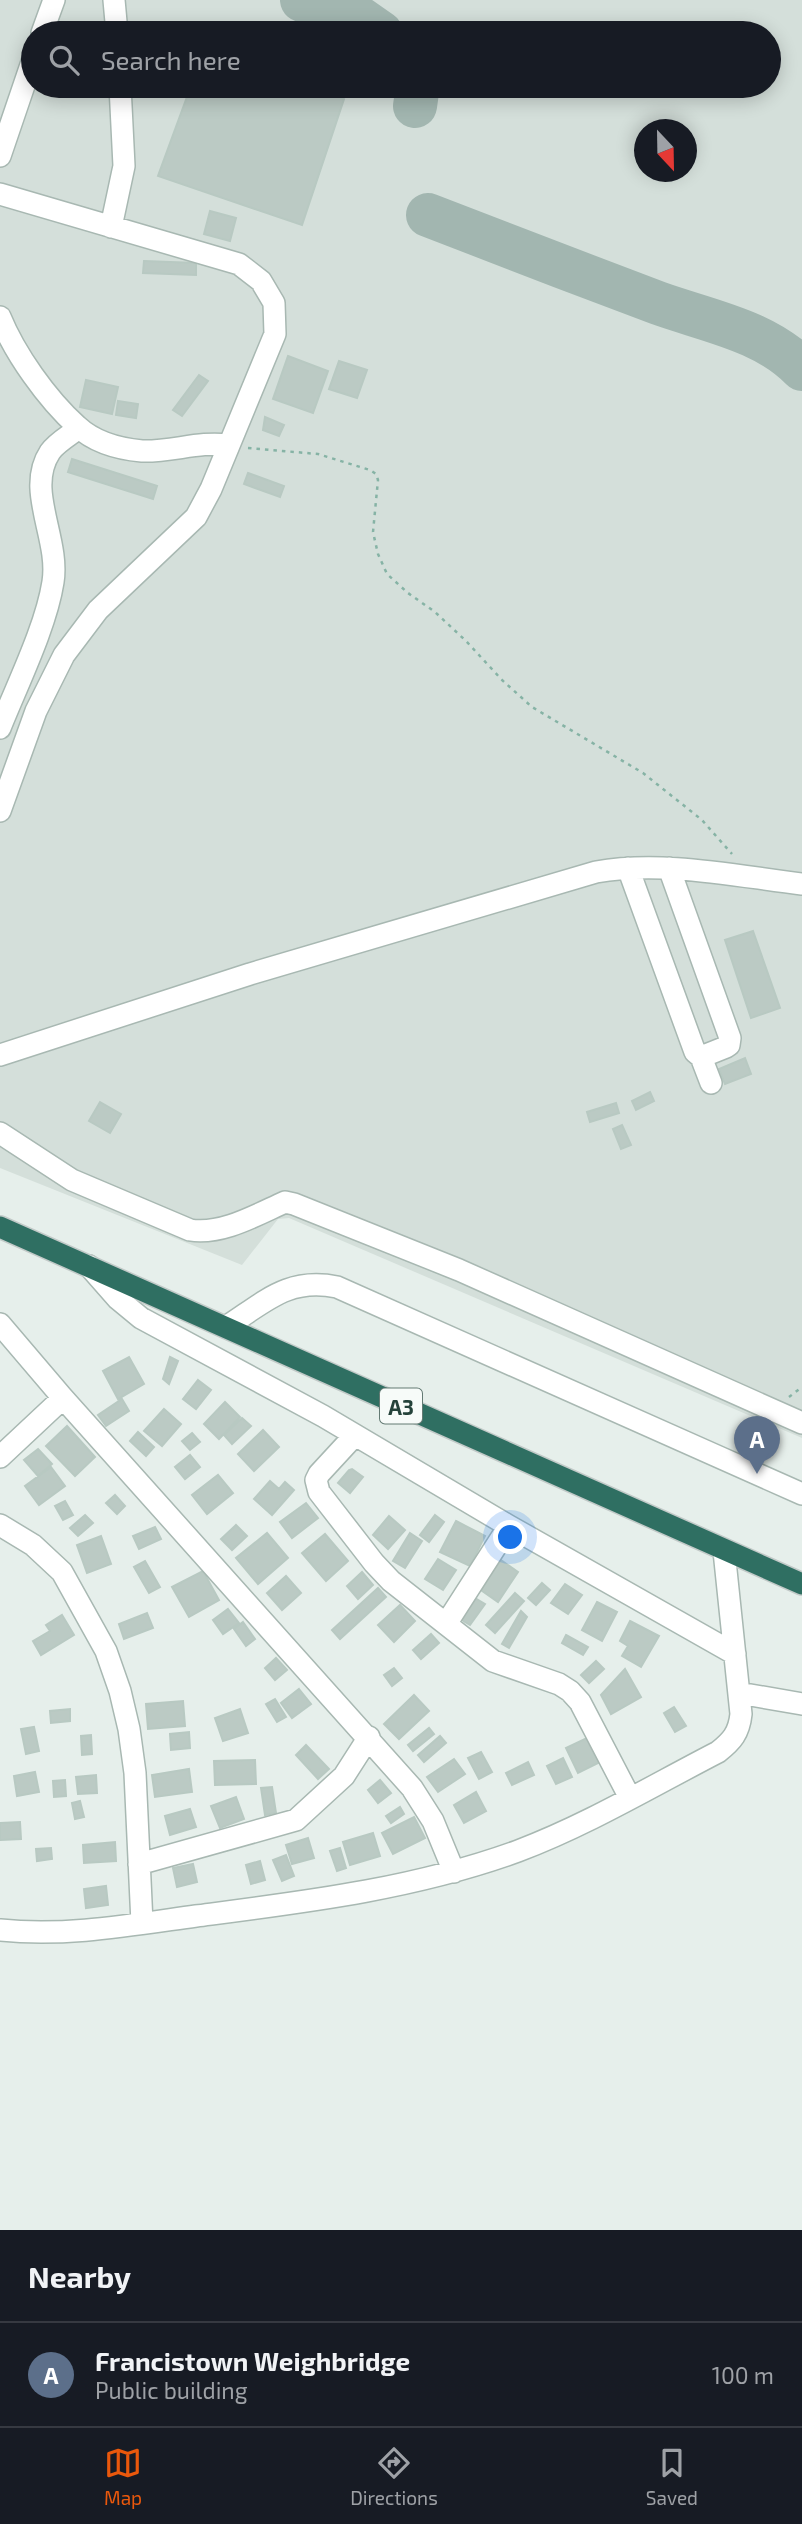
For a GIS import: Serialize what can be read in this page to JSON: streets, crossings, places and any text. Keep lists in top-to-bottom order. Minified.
{"streets":{"highway":["A3"]},"north":"bottom","page":{"search":"Search here","pins":"A","heading":"Nearby","list":[{"mark":"A","name":"Francistown Weighbridge","note":"Public building","value":"100 m"}],"nav":["Map","Directions","Saved"]}}
